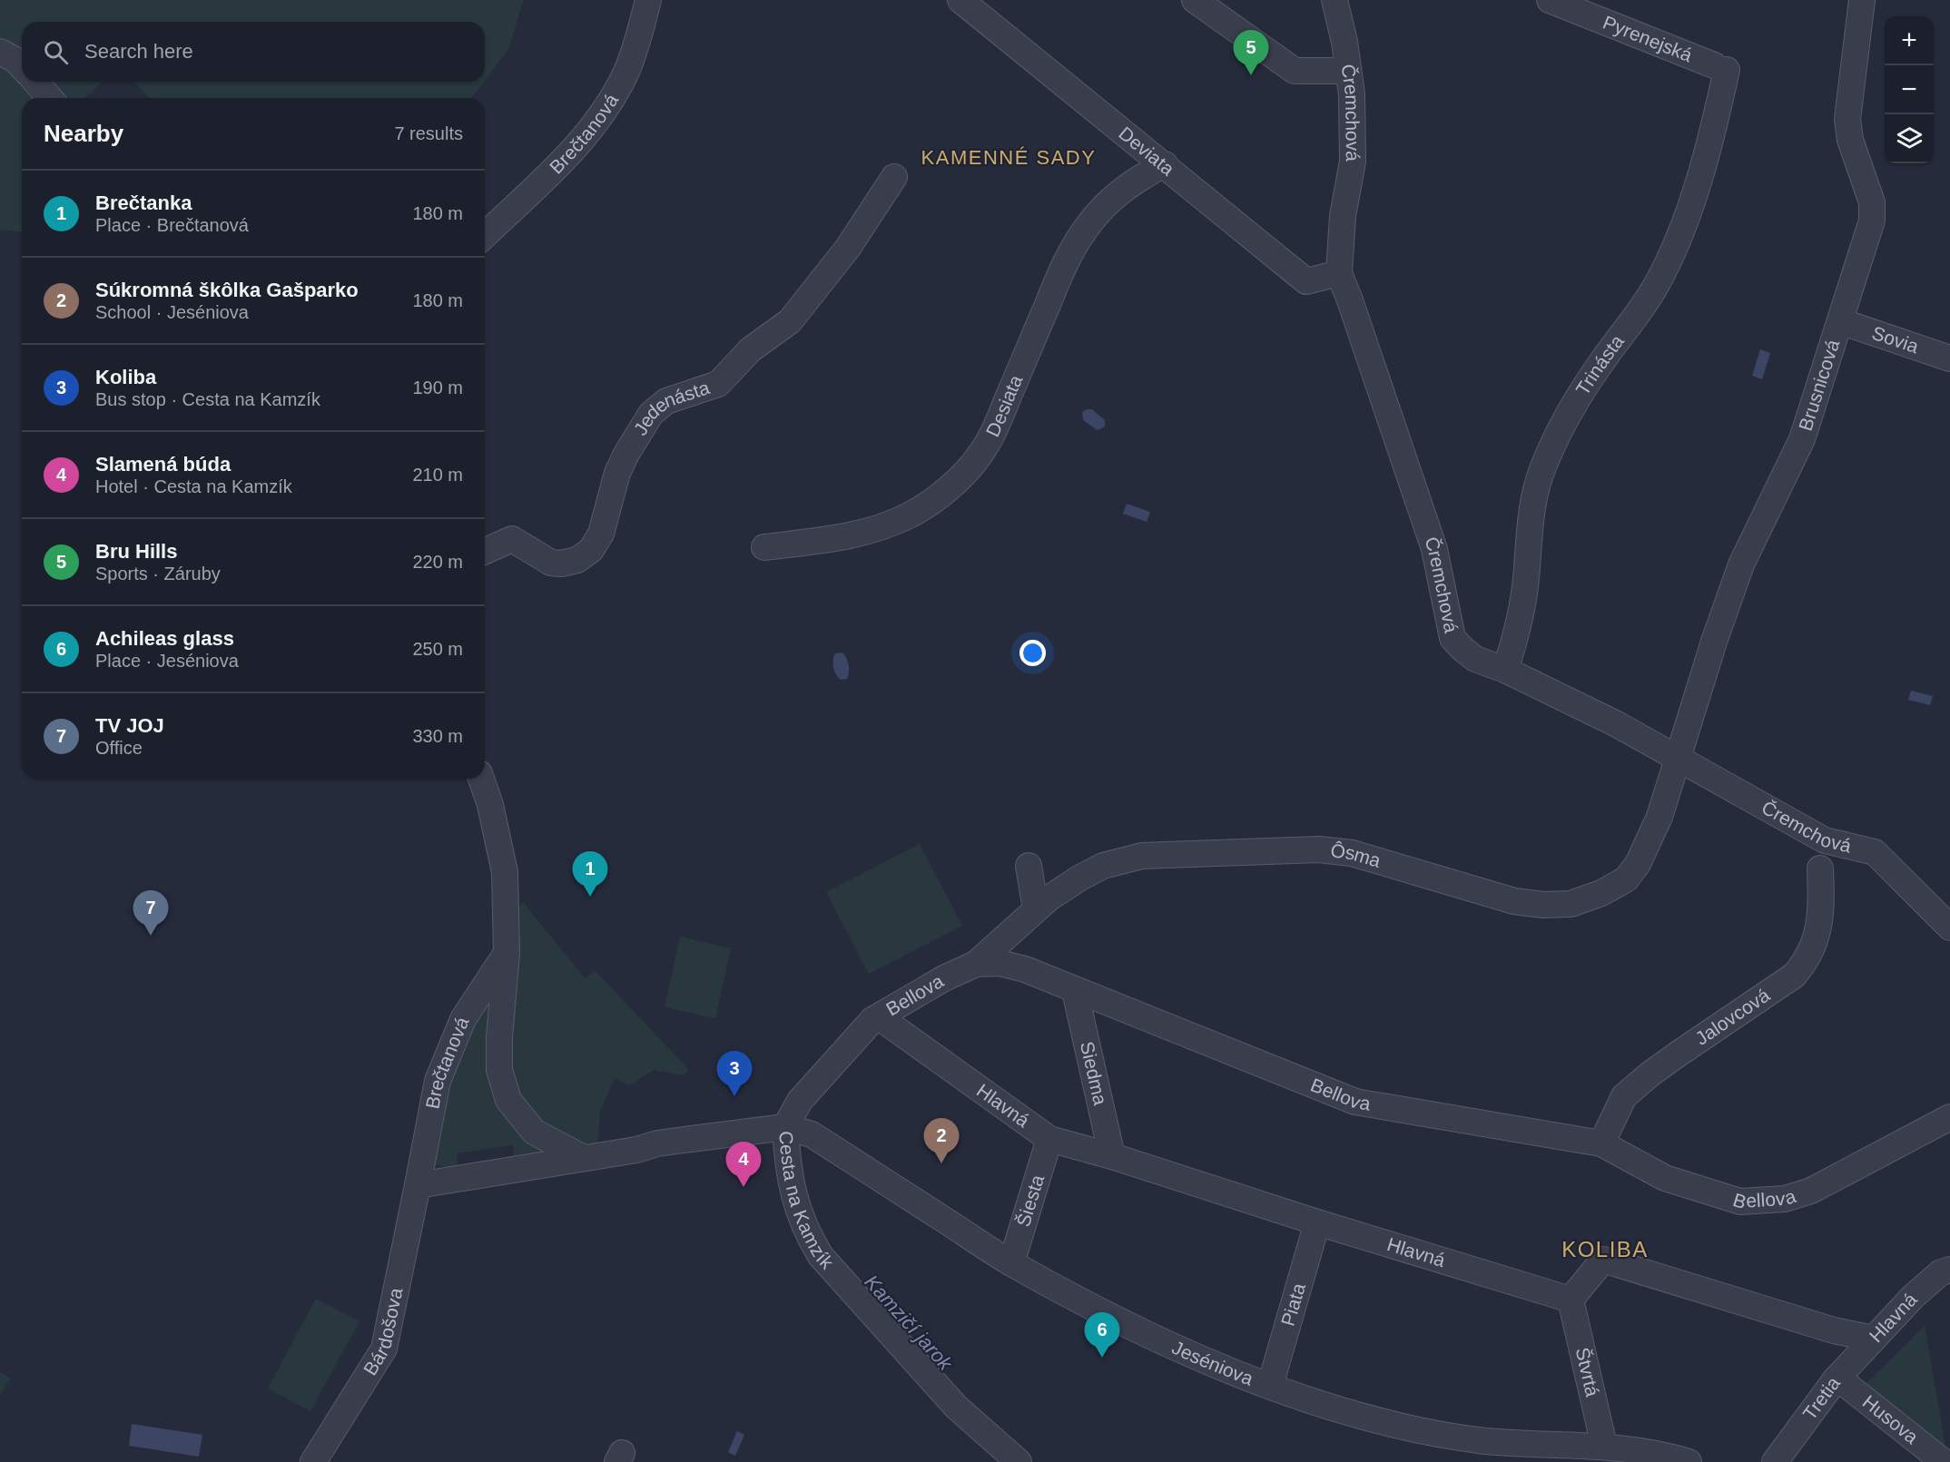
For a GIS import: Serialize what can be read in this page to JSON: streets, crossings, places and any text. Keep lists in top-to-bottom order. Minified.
{"streets":{"street":["Pyrenejská","Čremchová","Brečtanová","Deviata","Sovia","Trinásta","Brusnicová","Desiata","Jedenásta","Ôsma","Bellova","Jalovcová","Siedma","Hlavná","Cesta na Kamzík","Šiesta","Piata","Bárdošova","Jeséniova","Štvrtá","Tretia","Husova"]},"crossings":[["Pyrenejská","Trinásta"],["Čremchová","Deviata"],["Čremchová","Trinásta"],["Čremchová","Brusnicová"],["Čremchová","Ôsma"],["Brečtanová","Cesta na Kamzík"],["Brečtanová","Bárdošova"],["Deviata","Desiata"],["Sovia","Brusnicová"],["Brusnicová","Ôsma"],["Ôsma","Bellova"],["Bellova","Jalovcová"],["Bellova","Siedma"],["Bellova","Hlavná"],["Bellova","Cesta na Kamzík"],["Bellova","Jeséniova"],["Siedma","Hlavná"],["Hlavná","Šiesta"],["Hlavná","Piata"],["Hlavná","Štvrtá"],["Hlavná","Tretia"],["Cesta na Kamzík","Bárdošova"],["Cesta na Kamzík","Jeséniova"],["Šiesta","Jeséniova"],["Piata","Jeséniova"],["Jeséniova","Štvrtá"],["Tretia","Husova"]],"districts":["KAMENNÉ SADY","KOLIBA"],"water":["Kamzičí jarok"],"page":{"map_buttons":["+","−"],"search":"Search here","pins":["5","1","7","3","2","4","6"],"heading":["Nearby","7 results"],"list":[{"mark":"1","name":"Brečtanka","note":"Place · Brečtanová","value":"180 m"},{"mark":"2","name":"Súkromná škôlka Gašparko","note":"School · Jeséniova","value":"180 m"},{"mark":"3","name":"Koliba","note":"Bus stop · Cesta na Kamzík","value":"190 m"},{"mark":"4","name":"Slamená búda","note":"Hotel · Cesta na Kamzík","value":"210 m"},{"mark":"5","name":"Bru Hills","note":"Sports · Záruby","value":"220 m"},{"mark":"6","name":"Achileas glass","note":"Place · Jeséniova","value":"250 m"},{"mark":"7","name":"TV JOJ","note":"Office","value":"330 m"}]}}
